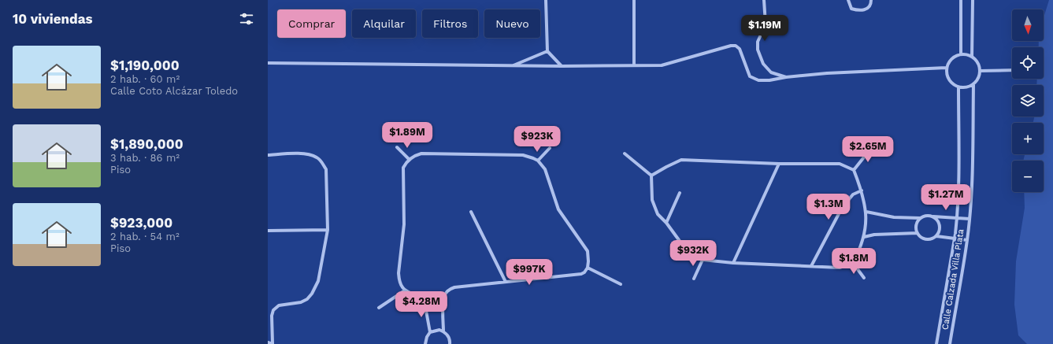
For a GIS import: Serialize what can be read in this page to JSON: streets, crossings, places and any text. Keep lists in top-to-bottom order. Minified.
{"streets":{"street":["Calle Calzada Villa Plata"]},"north":"bottom","page":{"heading":"10 viviendas","map_buttons":["+","−"],"chip":["Comprar","Alquilar","Filtros","Nuevo"],"price":["$1.19M","$1.89M","$923K","$2.65M","$1.27M","$1.3M","$932K","$1.8M","$997K","$4.28M"],"list":[{"name":"$1,190,000","note":"2 hab. · 60 m² · Calle Coto Alcázar Toledo"},{"name":"$1,890,000","note":"3 hab. · 86 m² · Piso"},{"name":"$923,000","note":"2 hab. · 54 m² · Piso"}]}}
